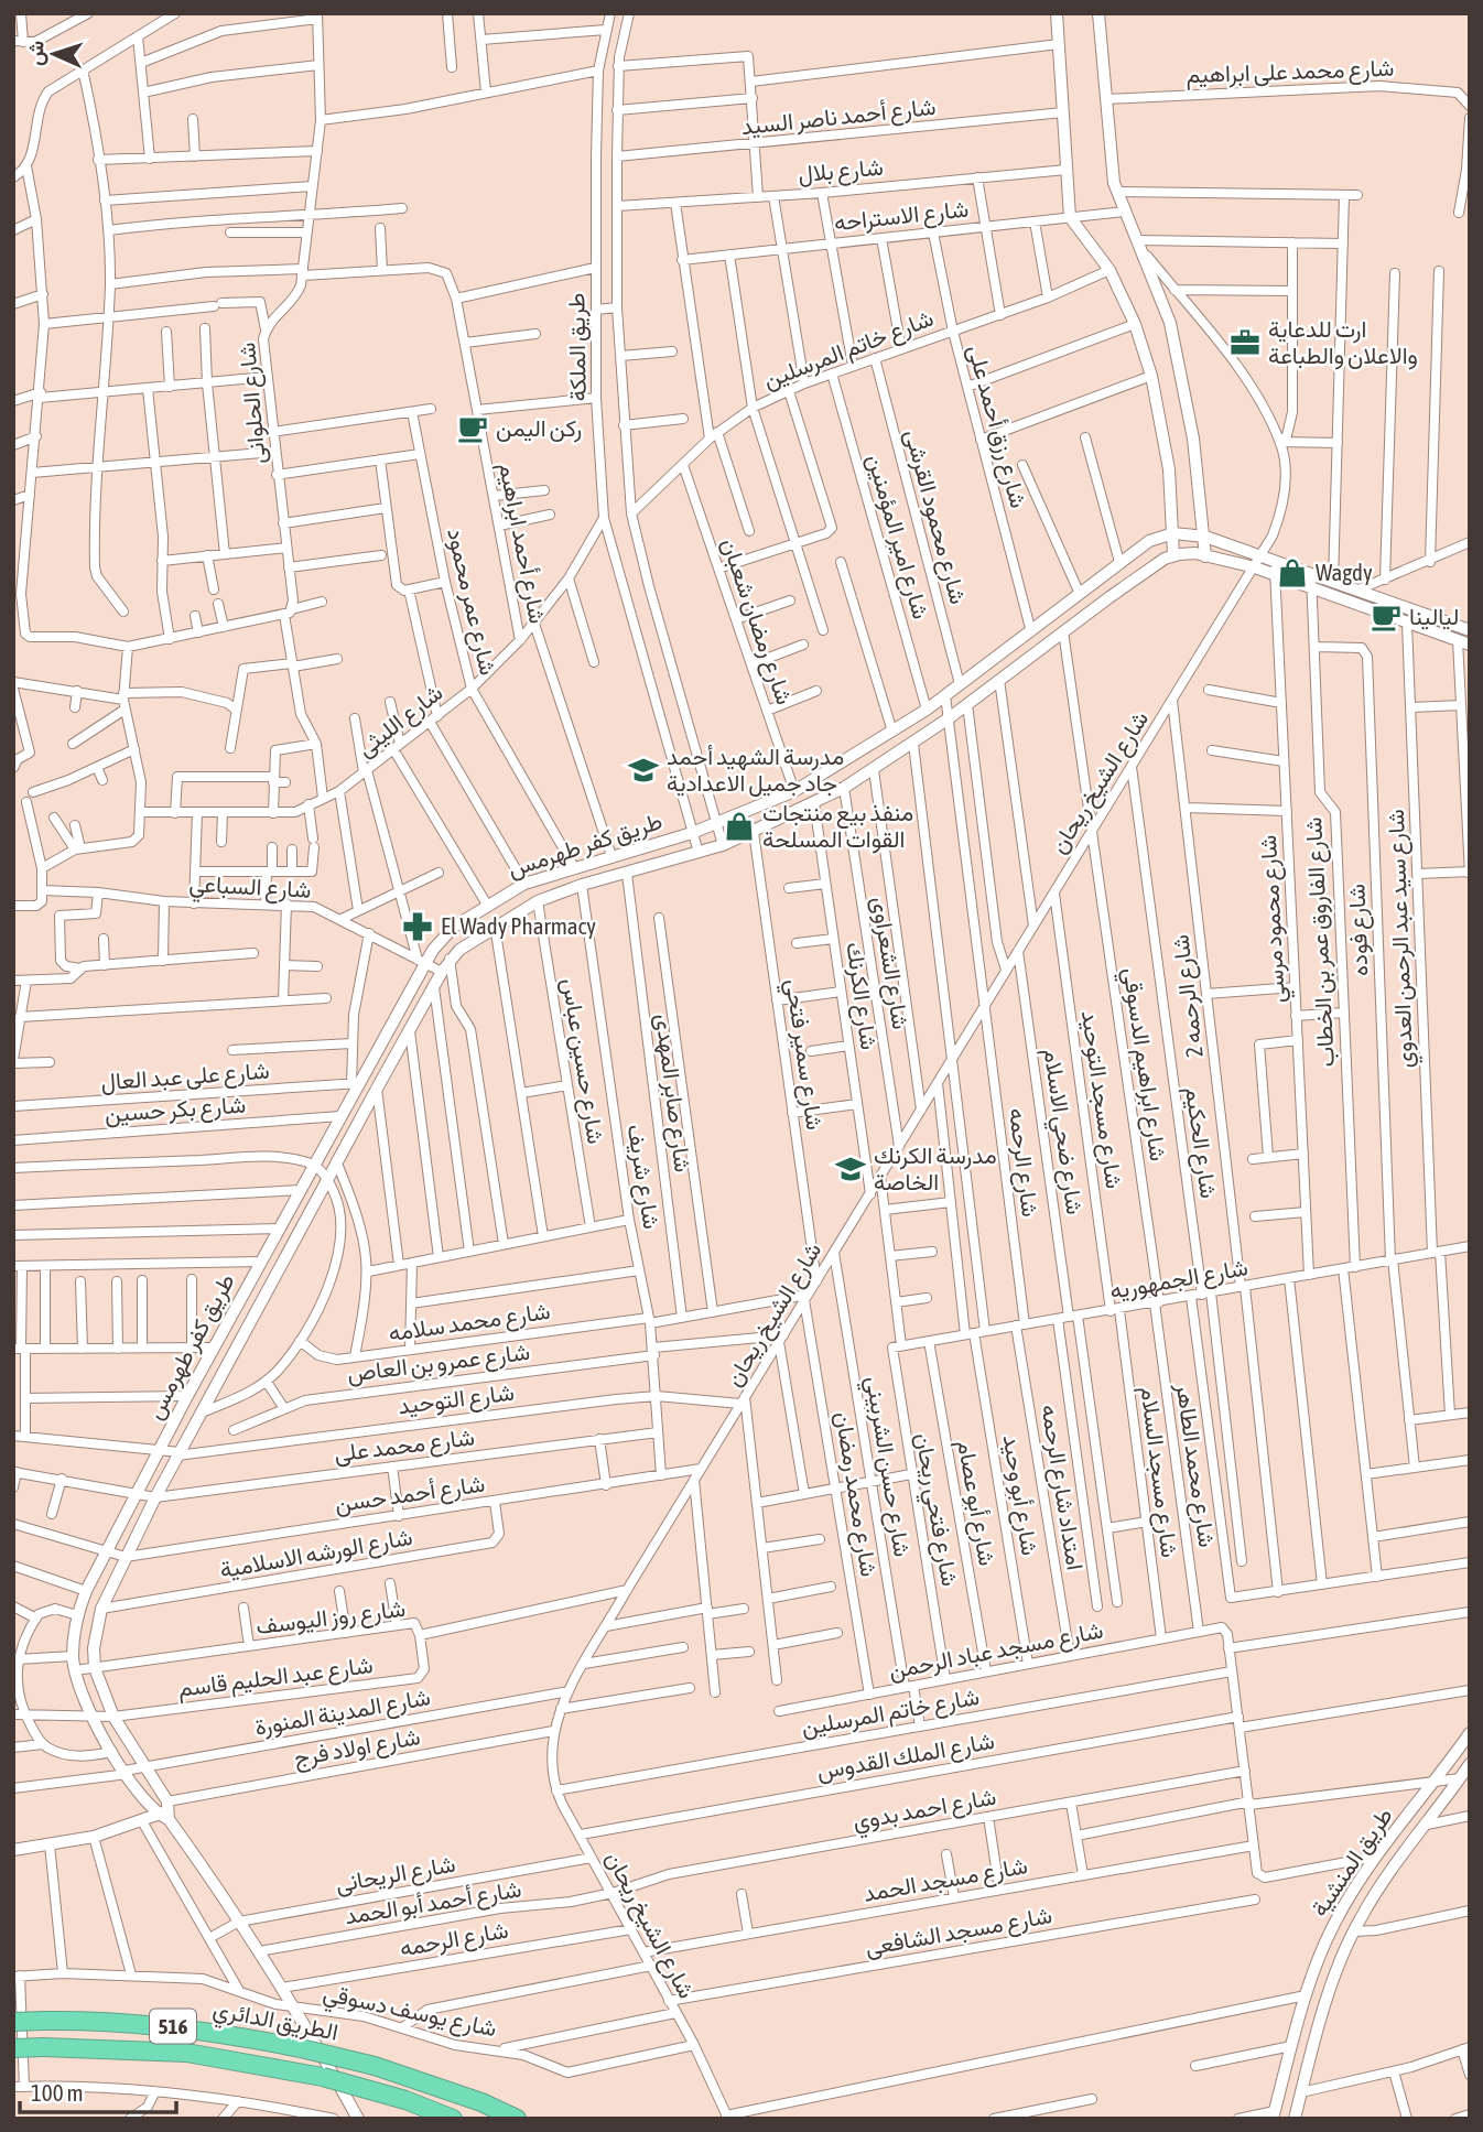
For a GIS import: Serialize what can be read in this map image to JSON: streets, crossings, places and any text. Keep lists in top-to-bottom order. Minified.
{"streets":{"highway":["الطريق الدائري","516"],"street":["شارع محمد على ابراهيم","شارع أحمد ناصر السيد","شارع بلال","شارع الاستراحه","طريق الملكة","شارع خاتم المرسلين","شارع الحلوانى","شارع رزق أحمد على","شارع محمود القرشى","شارع امير المؤمنين","شارع أحمد ابراهيم","شارع عمر محمود","شارع رمضان شعبان","شارع الليثى","شارع الشيخ ريحان","طريق كفر طهرمس","شارع السباعي","شارع محمود مرسي","شارع فوده","شارع سيد عبد الرحمن العدوي","شارع الفاروق عمر بن الخطاب","شارع الشعراوى","شارع الكرنك","شارع الرحمه 2","شارع سمير فتحي","شارع حسين عباس","شارع ابراهيم الدسوقي","شارع على عبد العال","شارع صابر المهدى","شارع مسجد التوحيد","شارع بكر حسين","شارع ضحي الاسلام","شارع الحكيم","شارع الرحمه","شارع شريف","شارع الجمهوريه","شارع محمد سلامه","شارع عمرو بن العاص","شارع التوحيد","شارع محمد على","شارع محمد الطاهر","شارع حسن الشربيني","شارع مسجد السلام","امتداد شارع الرحمه","شارع أحمد حسن","شارع محمد رمضان","شارع أبو وحيد","شارع أبو عصام","شارع فتحي ريحان","شارع الورشه الاسلامية","شارع روز اليوسف","شارع مسجد عباد الرحمن","شارع عبد الحليم قاسم","شارع المدينة المنورة","شارع اولاد فرج","شارع الملك القدوس","شارع احمد بدوي","طريق المنشية","شارع الريحانى","شارع مسجد الحمد","شارع أحمد أبو الحمد","شارع مسجد الشافعى","شارع يوسف دسوقي"]},"crossings":[["شارع أحمد ناصر السيد","طريق الملكة"],["شارع بلال","طريق الملكة"],["شارع الاستراحه","شارع رزق أحمد على"],["طريق الملكة","شارع خاتم المرسلين"],["طريق الملكة","شارع الليثى"],["طريق الملكة","طريق كفر طهرمس"],["شارع خاتم المرسلين","شارع رزق أحمد على"],["شارع خاتم المرسلين","شارع محمود القرشى"],["شارع خاتم المرسلين","شارع امير المؤمنين"],["شارع خاتم المرسلين","شارع رمضان شعبان"],["شارع خاتم المرسلين","شارع الشيخ ريحان"],["شارع خاتم المرسلين","شارع حسن الشربيني"],["شارع الحلوانى","شارع الليثى"],["شارع رزق أحمد على","طريق كفر طهرمس"],["شارع محمود القرشى","طريق كفر طهرمس"],["شارع امير المؤمنين","طريق كفر طهرمس"],["شارع أحمد ابراهيم","شارع الليثى"],["شارع عمر محمود","شارع الليثى"],["شارع عمر محمود","طريق كفر طهرمس"],["شارع رمضان شعبان","طريق كفر طهرمس"],["شارع الشيخ ريحان","طريق كفر طهرمس"],["شارع الشيخ ريحان","شارع الشعراوى"],["شارع الشيخ ريحان","شارع الكرنك"],["شارع الشيخ ريحان","شارع الرحمه 2"],["شارع الشيخ ريحان","شارع سمير فتحي"],["شارع الشيخ ريحان","شارع ابراهيم الدسوقي"],["شارع الشيخ ريحان","شارع مسجد التوحيد"],["شارع الشيخ ريحان","شارع ضحي الاسلام"],["شارع الشيخ ريحان","شارع الحكيم"],["شارع الشيخ ريحان","شارع الرحمه"],["شارع الشيخ ريحان","شارع محمد سلامه"],["شارع الشيخ ريحان","شارع عمرو بن العاص"],["شارع الشيخ ريحان","شارع التوحيد"],["شارع الشيخ ريحان","شارع حسن الشربيني"],["شارع الشيخ ريحان","شارع أحمد حسن"],["شارع الشيخ ريحان","شارع محمد رمضان"],["شارع الشيخ ريحان","شارع أبو وحيد"],["شارع الشيخ ريحان","شارع فتحي ريحان"],["شارع الشيخ ريحان","شارع روز اليوسف"],["شارع الشيخ ريحان","شارع المدينة المنورة"],["شارع الشيخ ريحان","شارع اولاد فرج"],["شارع الشيخ ريحان","شارع الملك القدوس"],["شارع الشيخ ريحان","شارع احمد بدوي"],["شارع الشيخ ريحان","شارع الريحانى"],["شارع الشيخ ريحان","شارع مسجد الحمد"],["شارع الشيخ ريحان","شارع أحمد أبو الحمد"],["شارع الشيخ ريحان","شارع مسجد الشافعى"],["شارع الشيخ ريحان","شارع يوسف دسوقي"],["طريق كفر طهرمس","شارع السباعي"],["طريق كفر طهرمس","شارع محمود مرسي"],["طريق كفر طهرمس","شارع الفاروق عمر بن الخطاب"],["طريق كفر طهرمس","شارع الشعراوى"],["طريق كفر طهرمس","شارع الكرنك"],["طريق كفر طهرمس","شارع سمير فتحي"],["طريق كفر طهرمس","شارع حسين عباس"],["طريق كفر طهرمس","شارع ابراهيم الدسوقي"],["طريق كفر طهرمس","شارع على عبد العال"],["طريق كفر طهرمس","شارع صابر المهدى"],["طريق كفر طهرمس","شارع بكر حسين"],["طريق كفر طهرمس","شارع الرحمه"],["طريق كفر طهرمس","شارع شريف"],["طريق كفر طهرمس","شارع التوحيد"],["طريق كفر طهرمس","شارع محمد على"],["طريق كفر طهرمس","شارع أحمد حسن"],["طريق كفر طهرمس","شارع الورشه الاسلامية"],["طريق كفر طهرمس","شارع روز اليوسف"],["طريق كفر طهرمس","شارع عبد الحليم قاسم"],["طريق كفر طهرمس","شارع المدينة المنورة"],["طريق كفر طهرمس","شارع اولاد فرج"],["طريق كفر طهرمس","شارع الريحانى"],["طريق كفر طهرمس","شارع أحمد أبو الحمد"],["طريق كفر طهرمس","شارع يوسف دسوقي"],["شارع محمود مرسي","شارع الجمهوريه"],["شارع فوده","شارع الفاروق عمر بن الخطاب"],["شارع فوده","شارع الجمهوريه"],["شارع سيد عبد الرحمن العدوي","شارع الجمهوريه"],["شارع الفاروق عمر بن الخطاب","شارع الجمهوريه"],["شارع الرحمه 2","شارع الجمهوريه"],["شارع ابراهيم الدسوقي","شارع الجمهوريه"],["شارع ابراهيم الدسوقي","شارع محمد الطاهر"],["شارع صابر المهدى","شارع محمد سلامه"],["شارع مسجد التوحيد","شارع الجمهوريه"],["شارع مسجد التوحيد","شارع مسجد السلام"],["شارع ضحي الاسلام","شارع الجمهوريه"],["شارع الحكيم","شارع الجمهوريه"],["شارع الرحمه","شارع الجمهوريه"],["شارع الرحمه","امتداد شارع الرحمه"],["شارع شريف","شارع محمد سلامه"],["شارع شريف","شارع عمرو بن العاص"],["شارع شريف","شارع التوحيد"],["شارع شريف","شارع محمد على"],["شارع شريف","شارع أحمد حسن"],["شارع الجمهوريه","شارع محمد الطاهر"],["شارع الجمهوريه","شارع مسجد السلام"],["شارع الجمهوريه","امتداد شارع الرحمه"],["شارع الجمهوريه","شارع أبو وحيد"],["شارع الجمهوريه","شارع أبو عصام"],["شارع الجمهوريه","شارع فتحي ريحان"],["شارع محمد سلامه","شارع محمد رمضان"],["شارع محمد الطاهر","شارع مسجد عباد الرحمن"],["شارع حسن الشربيني","شارع مسجد عباد الرحمن"],["شارع مسجد السلام","شارع مسجد عباد الرحمن"],["امتداد شارع الرحمه","شارع مسجد عباد الرحمن"],["شارع أحمد حسن","شارع الورشه الاسلامية"],["شارع محمد رمضان","شارع مسجد عباد الرحمن"],["شارع أبو وحيد","شارع مسجد عباد الرحمن"],["شارع أبو عصام","شارع مسجد عباد الرحمن"],["شارع فتحي ريحان","شارع مسجد عباد الرحمن"],["شارع روز اليوسف","شارع عبد الحليم قاسم"],["شارع احمد بدوي","شارع أحمد أبو الحمد"]],"places":{"office":["ارت للدعاية والاعلان والطباعة"],"cafe":["ركن اليمن","ليالينا"],"shop":["Wagdy","منفذ بيع منتجات القوات المسلحة"],"school or university":["مدرسة الشهيد أحمد جاد جميل الاعدادية","مدرسة الكرنك الخاصة"],"pharmacy":["El Wady Pharmacy"]},"scale_bar":"100 m","north":"left"}
